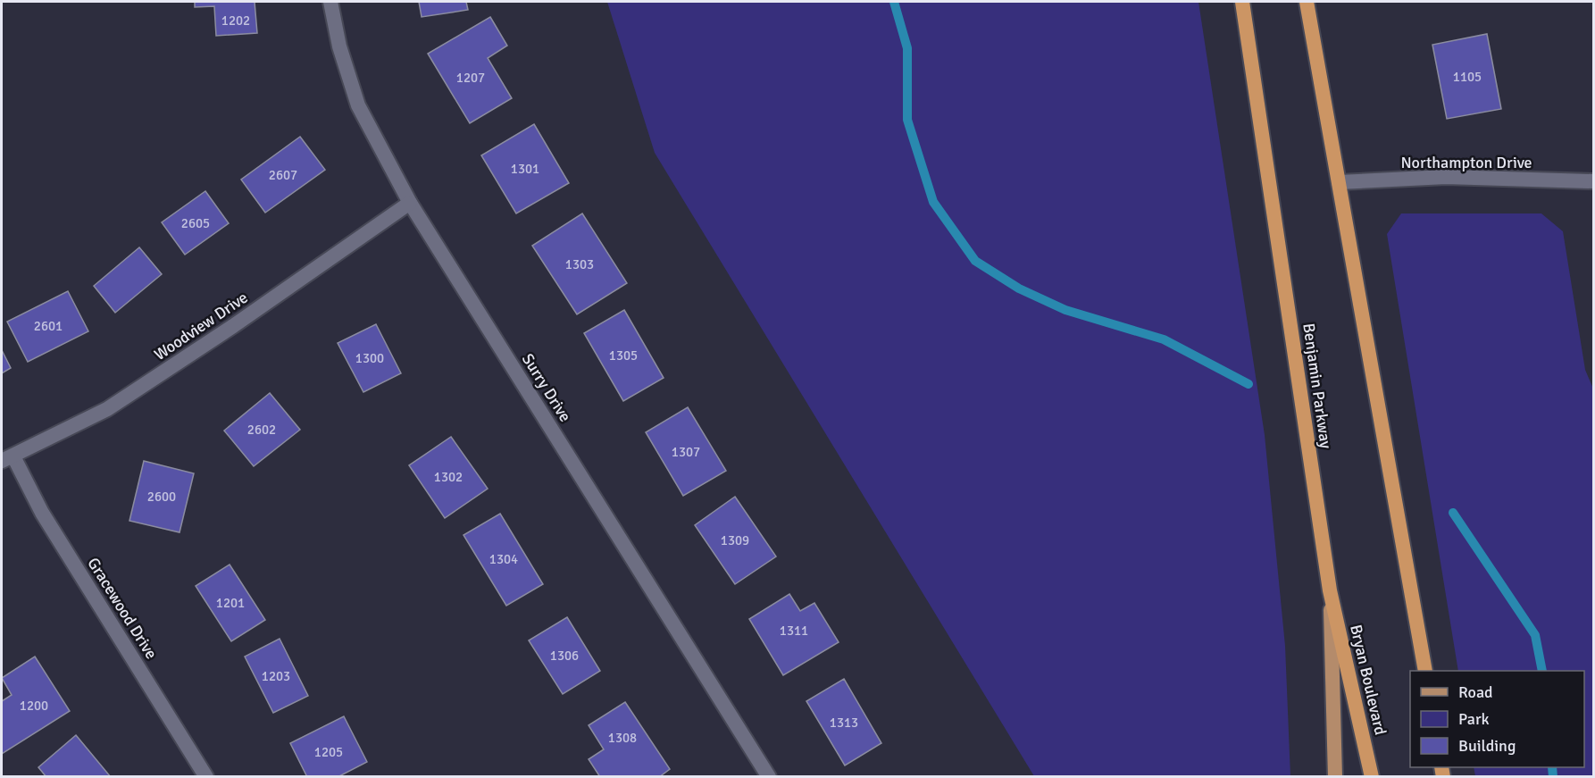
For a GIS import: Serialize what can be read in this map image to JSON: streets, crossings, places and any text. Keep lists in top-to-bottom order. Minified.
{"streets":{"highway":["Benjamin Parkway","Bryan Boulevard"],"street":["Northampton Drive","Woodview Drive","Surry Drive","Gracewood Drive"]},"crossings":[["Woodview Drive","Surry Drive"],["Woodview Drive","Gracewood Drive"],["Benjamin Parkway","Bryan Boulevard"]],"house_numbers":["1202","1105","1207","1301","2607","2605","1303","2601","1305","1300","2602","1307","1302","2600","1309","1304","1201","1311","1306","1203","1200","1313","1308","1205"],"legend":["Road","Park","Building"]}
